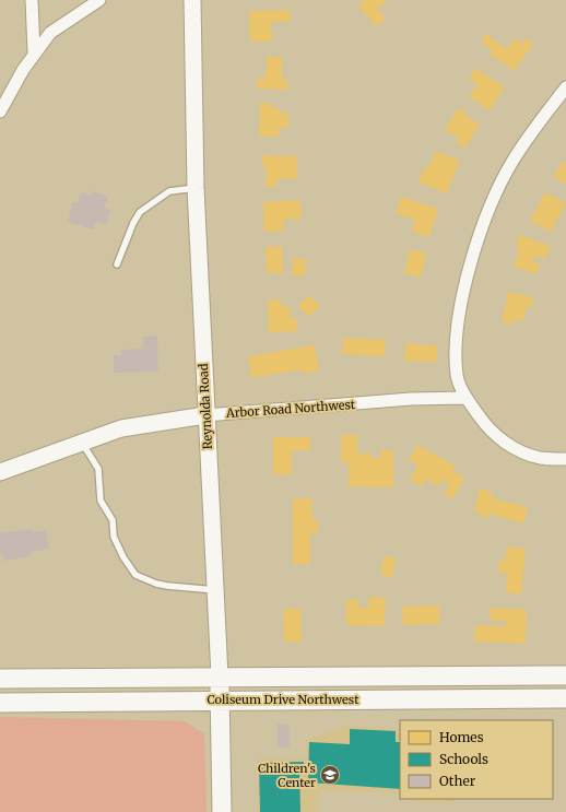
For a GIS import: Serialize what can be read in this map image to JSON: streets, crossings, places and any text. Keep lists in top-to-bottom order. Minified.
{"streets":{"main road":["Reynolda Road","Arbor Road Northwest","Coliseum Drive Northwest"]},"crossings":[["Reynolda Road","Arbor Road Northwest"],["Reynolda Road","Coliseum Drive Northwest"]],"places":{"school or university":["Children's Center"]},"legend":["Homes","Schools","Other"]}
